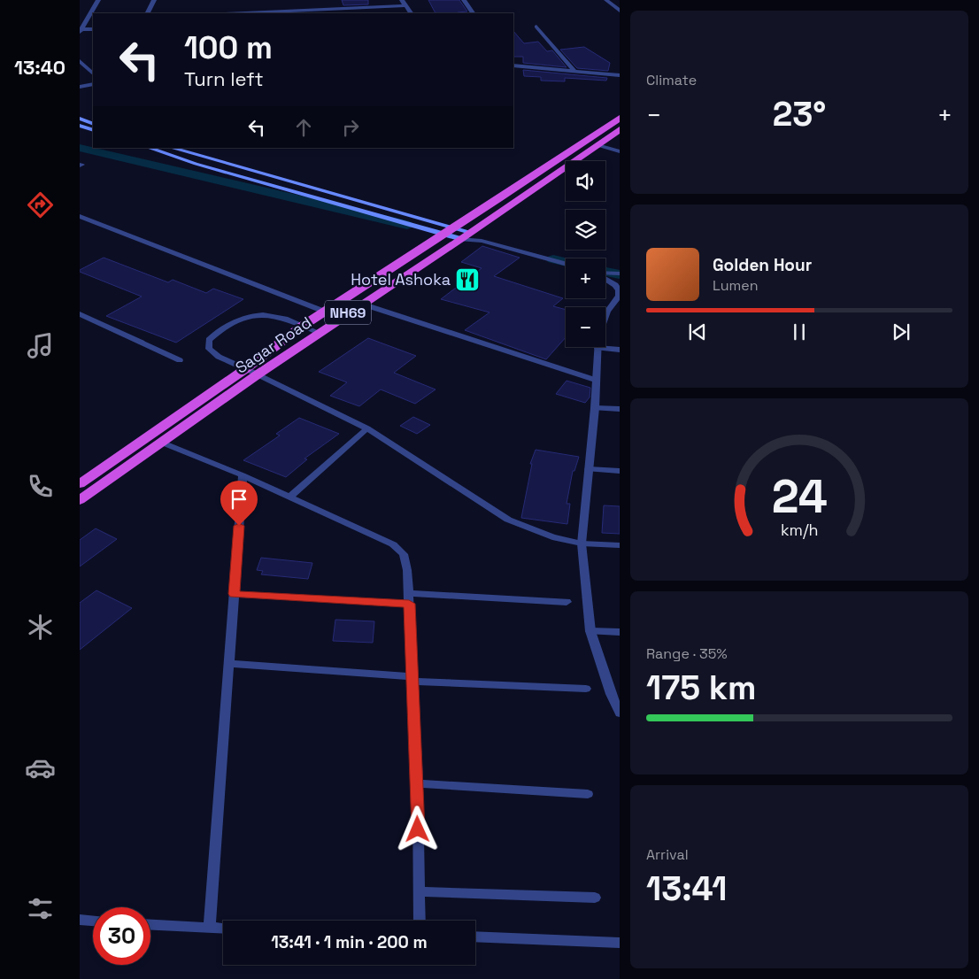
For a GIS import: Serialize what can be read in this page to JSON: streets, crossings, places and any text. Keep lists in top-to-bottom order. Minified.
{"streets":{"highway":["NH69","Sagar Road"]},"places":{"restaurant":["Hotel Ashoka"]},"page":{"tabs":"13:40","tile":["Climate",["Range · 35%","175 km"],["Arrival","13:41"]],"turn":["100 m","Turn left"],"heat":["−","23°","+"],"map_buttons":["+","−"],"song":["Golden Hour","Lumen"],"limit":"30","trip":"13:41 · 1 min · 200 m","gauge":["24","km/h"]}}
